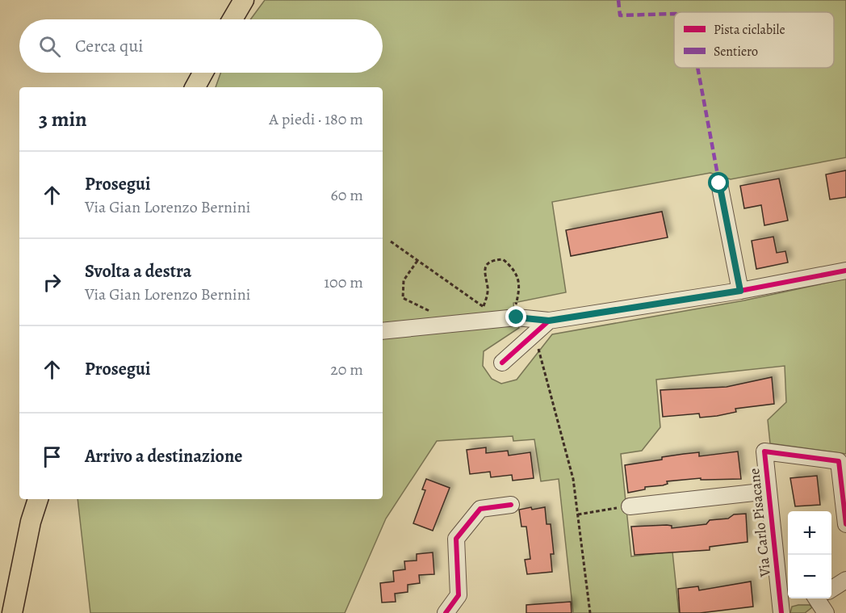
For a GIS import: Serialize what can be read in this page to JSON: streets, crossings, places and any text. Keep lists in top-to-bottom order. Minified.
{"streets":{"street":["Via Carlo Pisacane"]},"legend":["Pista ciclabile","Sentiero"],"page":{"search":"Cerca qui","heading":["3 min","A piedi · 180 m"],"list":[["Prosegui","Via Gian Lorenzo Bernini","60 m"],["Svolta a destra","Via Gian Lorenzo Bernini","100 m"],["Prosegui","20 m"],"Arrivo a destinazione"],"map_buttons":["+","−"]}}
